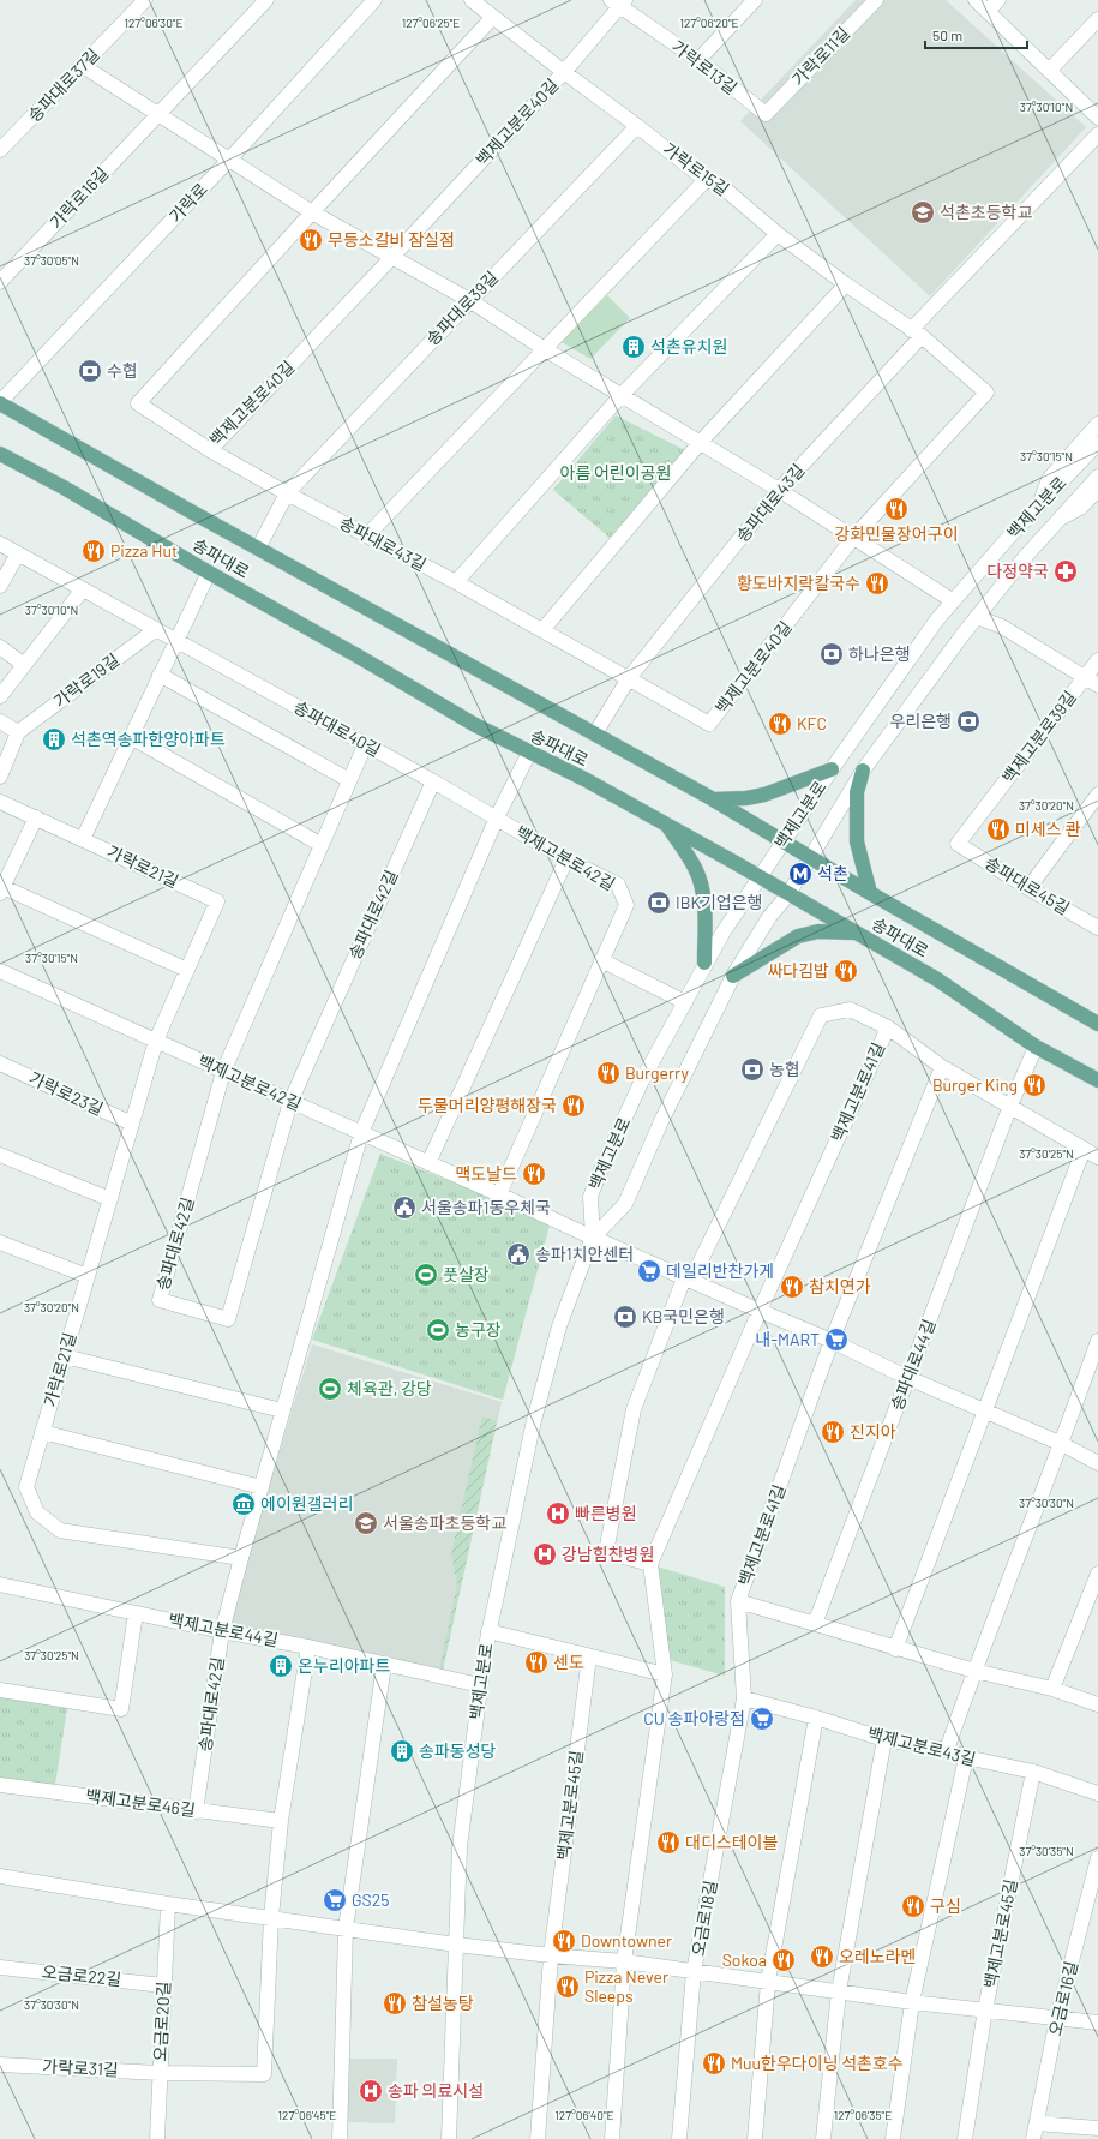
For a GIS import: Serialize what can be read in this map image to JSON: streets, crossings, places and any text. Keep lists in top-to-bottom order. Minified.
{"streets":{"main road":["송파대로"],"street":["가락로11길","가락로13길","송파대로37길","백제고분로40길","가락로15길","가락로16길","가락로","송파대로39길","송파대로43길","백제고분로","가락로19길","송파대로40길","백제고분로39길","백제고분로42길","가락로21길","송파대로45길","송파대로42길","백제고분로41길","가락로23길","송파대로44길","백제고분로44길","백제고분로43길","백제고분로46길","백제고분로45길","오금로18길","오금로22길","오금로16길","오금로20길","가락로31길"]},"crossings":[["가락로11길","가락로13길"],["가락로13길","백제고분로40길"],["가락로13길","가락로15길"],["백제고분로40길","가락로15길"],["백제고분로40길","송파대로43길"],["가락로15길","송파대로39길"],["가락로15길","송파대로43길"],["가락로","송파대로"],["송파대로39길","송파대로43길"],["송파대로39길","송파대로"],["송파대로43길","송파대로"],["백제고분로","송파대로"],["백제고분로","백제고분로39길"],["백제고분로","백제고분로42길"],["백제고분로","백제고분로44길"],["백제고분로","백제고분로45길"],["송파대로","송파대로42길"],["송파대로","송파대로44길"],["가락로19길","송파대로40길"],["송파대로40길","백제고분로42길"],["송파대로40길","송파대로42길"],["백제고분로39길","송파대로45길"],["백제고분로42길","가락로21길"],["백제고분로42길","송파대로42길"],["가락로21길","송파대로42길"],["가락로21길","가락로23길"],["송파대로42길","백제고분로44길"],["송파대로42길","백제고분로46길"],["백제고분로41길","송파대로44길"],["백제고분로41길","오금로18길"],["백제고분로43길","백제고분로45길"],["백제고분로43길","오금로18길"],["백제고분로45길","오금로18길"],["백제고분로45길","오금로16길"],["오금로22길","오금로20길"],["오금로20길","가락로31길"]],"parks":["아름 어린이공원"],"places":{"school or university":["석촌초등학교","서울송파초등학교"],"restaurant":["무등소갈비 잠실점","강화민물장어구이","Pizza Hut","황도바지락칼국수","KFC","미세스 콴","싸다김밥","Burgerry","Burger King","두물머리양평해장국","맥도날드","참치연가","진지아","센도","대디스테이블","구심","Downtowner","오레노라멘","Sokoa","Pizza Never Sleeps","참설농탕","Muu한우다이닝 석촌호수"],"building":["석촌유치원","석촌역송파한양아파트","온누리아파트","송파동성당"],"bank":["수협","하나은행","우리은행","IBK기업은행","농협","KB국민은행"],"pharmacy":["다정약국"],"metro station":["석촌"],"public building":["서울송파1동우체국","송파1치안센터"],"supermarket":["데일리반찬가게","내-MART","CU 송파아랑점","GS25"],"sports":["풋살장","농구장","체육관, 강당"],"museum":["에이원갤러리"],"hospital":["빠른병원","강남힘찬병원","송파 의료시설"]},"scale_bar":"50 m","coordinates":["127°06'30\"E","127°06'25\"E","127°06'20\"E","37°30'10\"N","37°30'05\"N","37°30'15\"N","37°30'20\"N","37°30'25\"N","37°30'30\"N","37°30'35\"N","127°06'45\"E","127°06'40\"E","127°06'35\"E"]}
